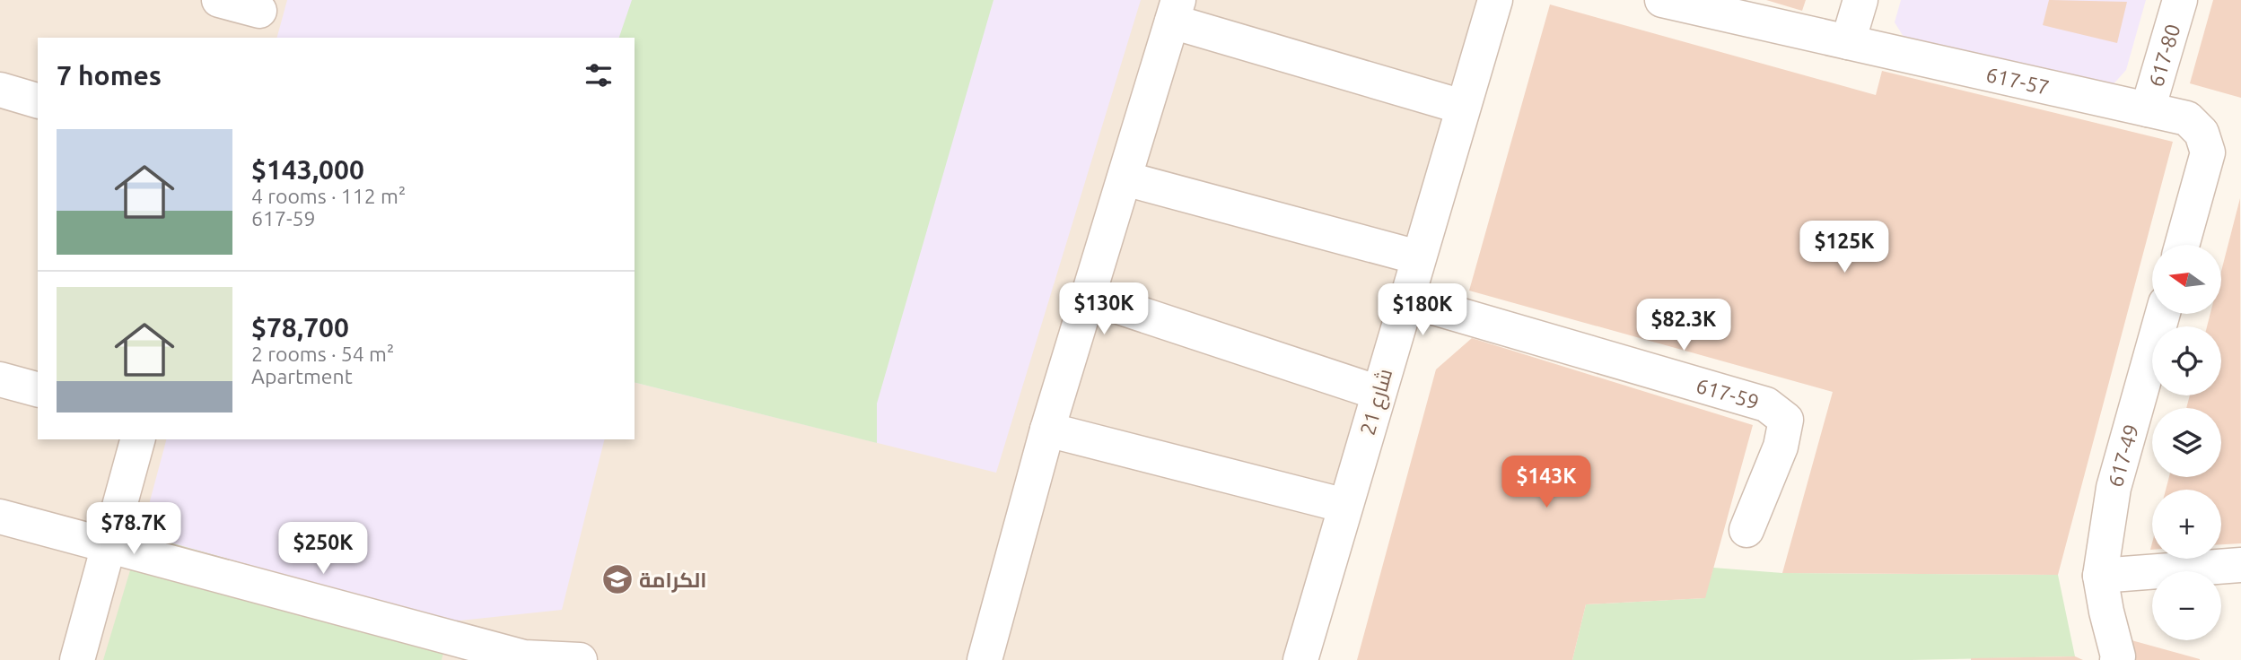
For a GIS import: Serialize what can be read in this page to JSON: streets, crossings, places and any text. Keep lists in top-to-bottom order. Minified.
{"streets":{"street":["617-80","617-57","617-59","شارع 21","617-49"]},"crossings":[["617-80","617-57"],["617-59","شارع 21"]],"places":{"school or university":["الكرامة"]},"north":"left","page":{"heading":"7 homes","list":[{"name":"$143,000","note":"4 rooms · 112 m² · 617-59"},{"name":"$78,700","note":"2 rooms · 54 m² · Apartment"}],"price":["$125K","$130K","$180K","$82.3K","$143K","$78.7K","$250K"],"map_buttons":["+","−"]}}
